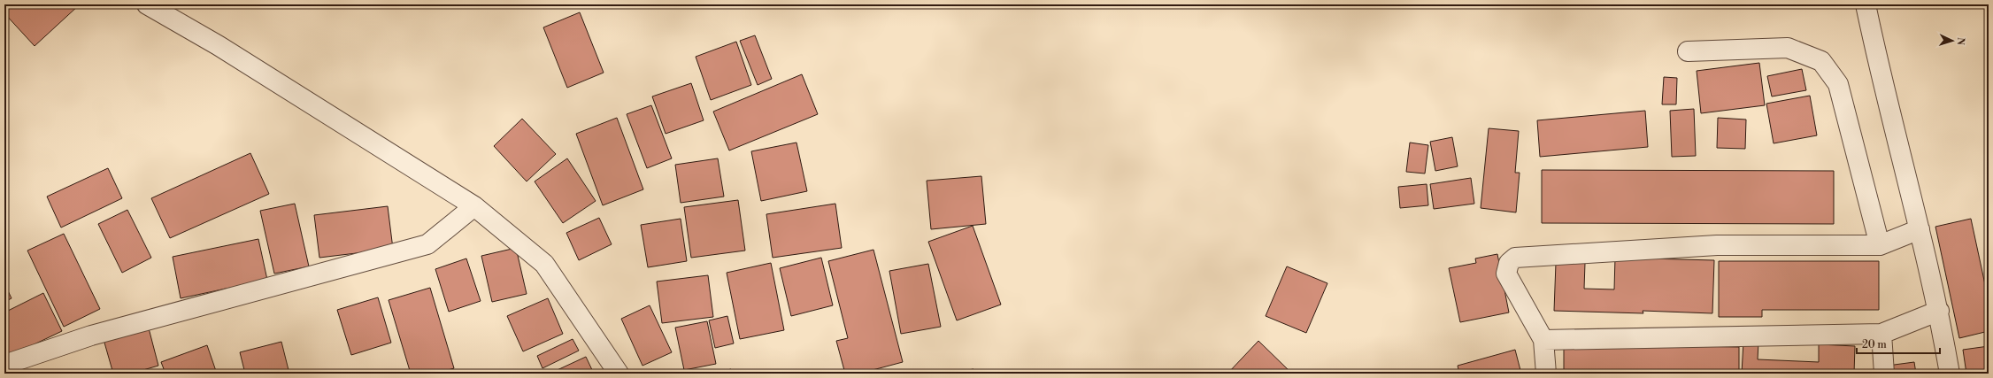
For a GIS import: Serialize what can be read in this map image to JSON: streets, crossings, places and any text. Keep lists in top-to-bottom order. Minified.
{"scale_bar":"20 m","north":"right"}
